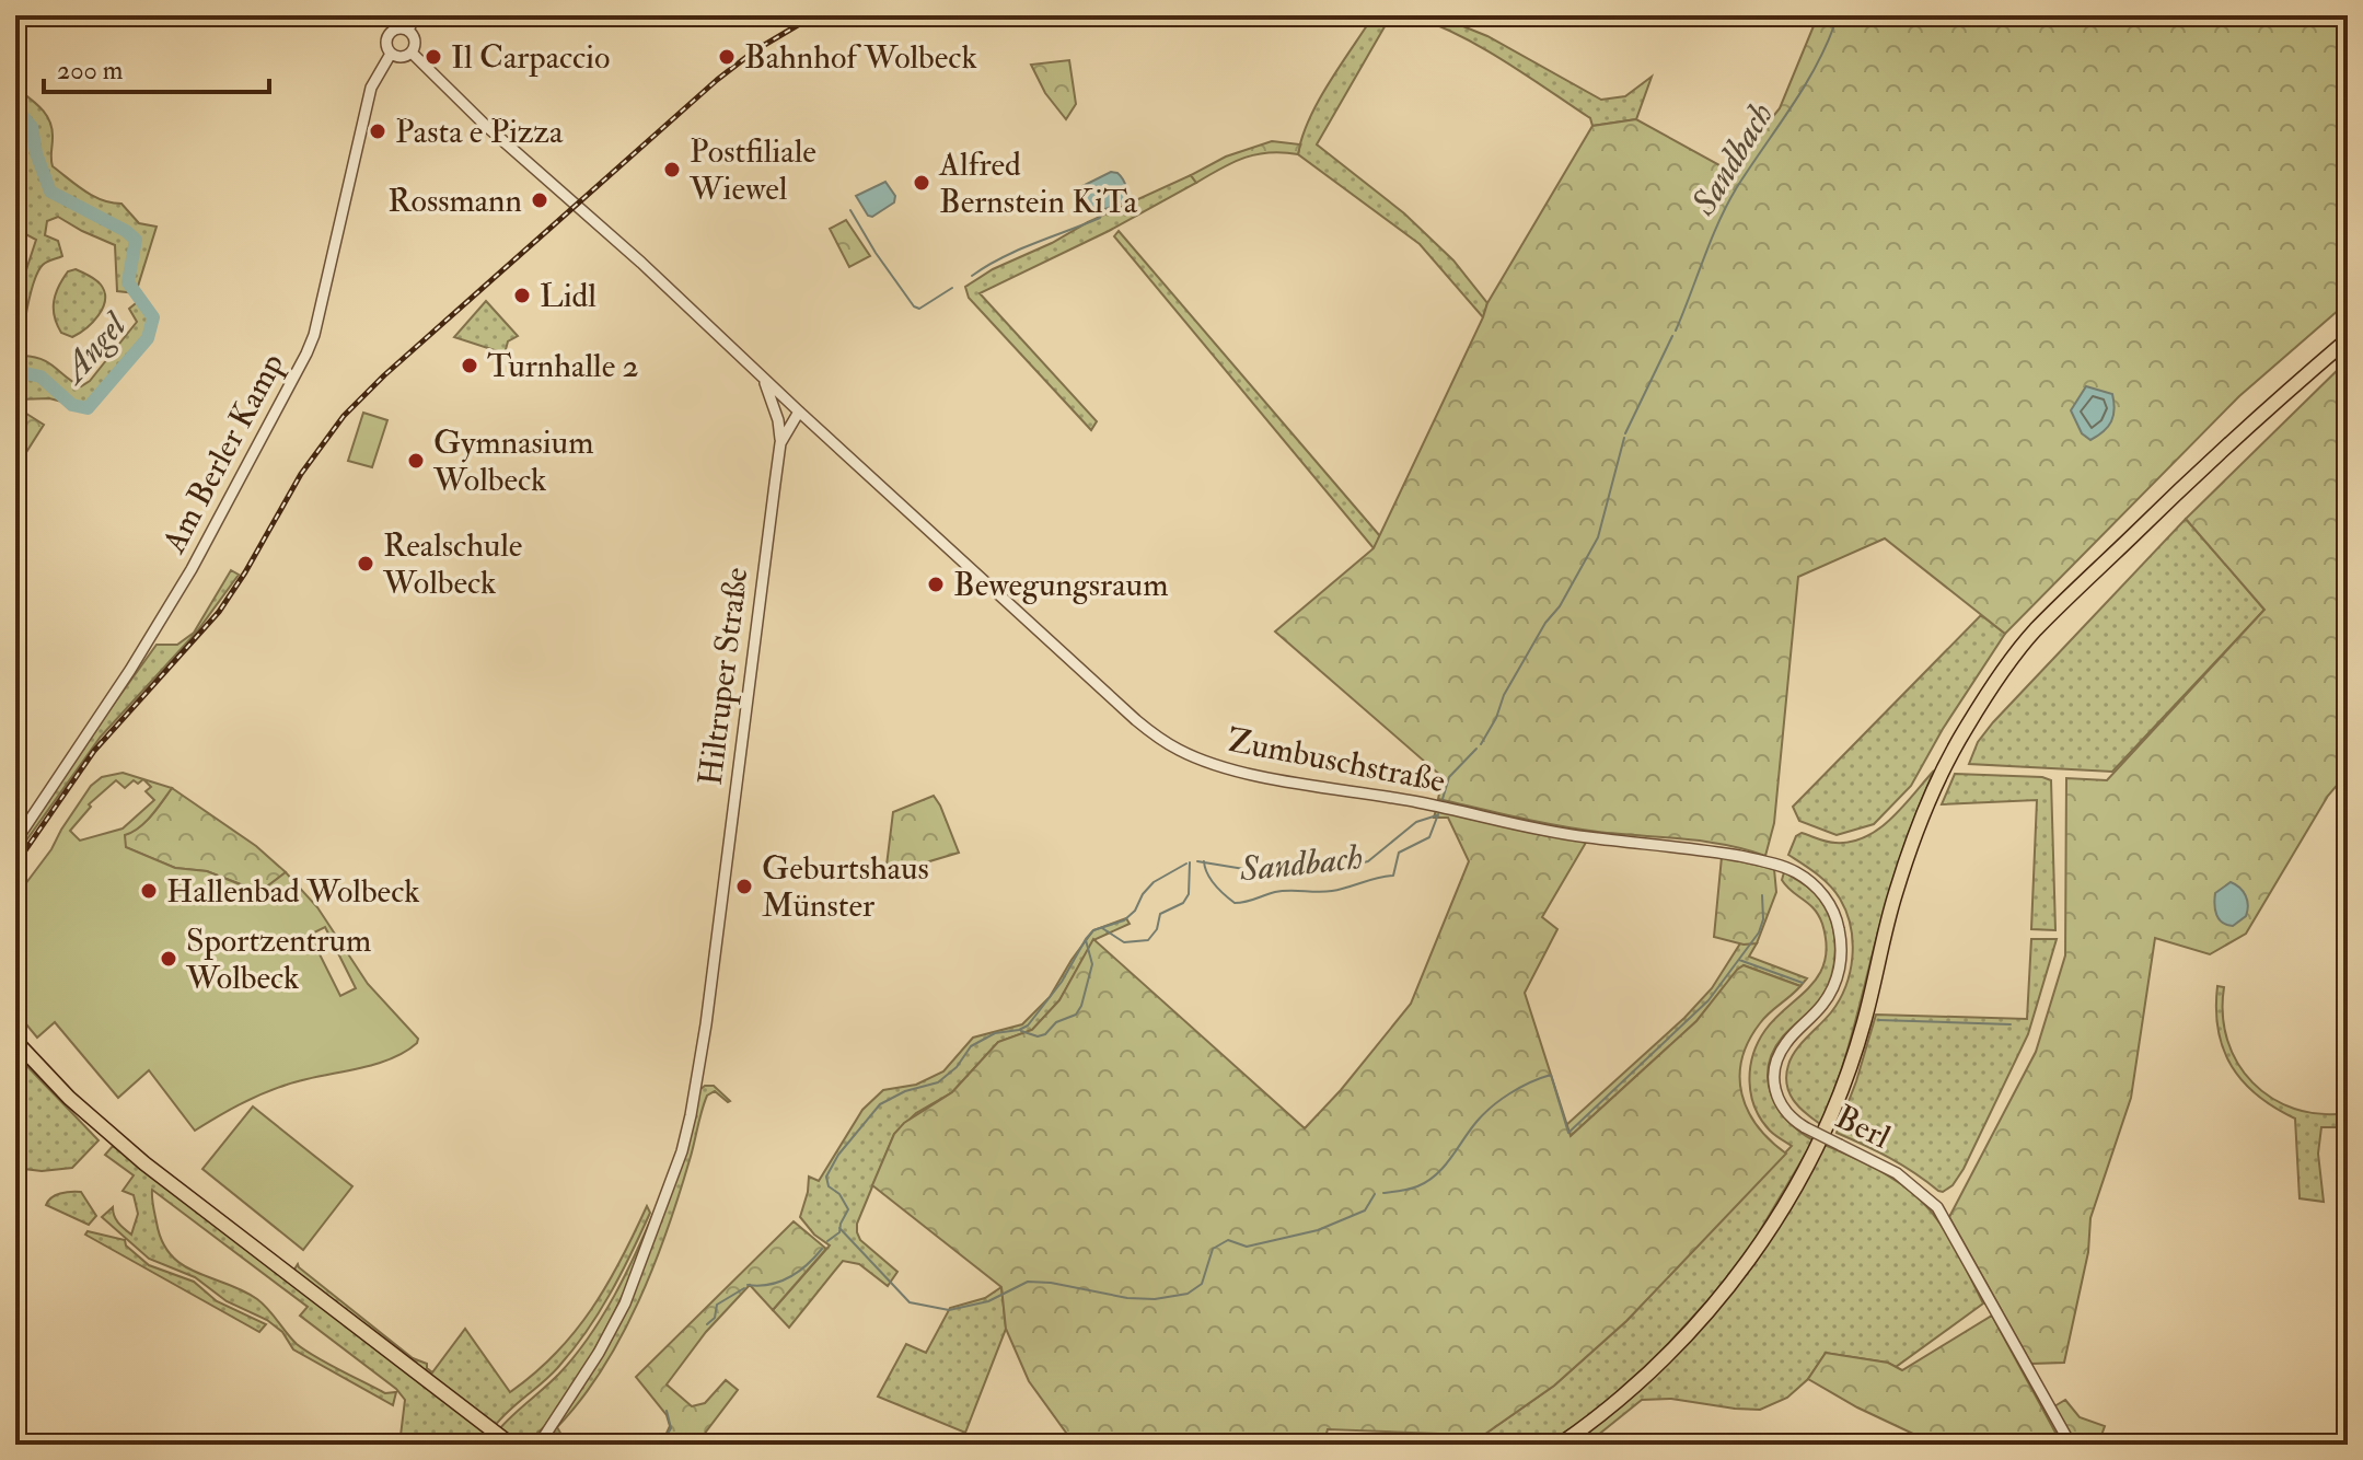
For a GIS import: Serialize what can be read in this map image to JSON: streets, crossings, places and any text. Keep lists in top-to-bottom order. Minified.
{"streets":{"street":["Am Berler Kamp","Hiltruper Straße","Zumbuschstraße","Berl"]},"crossings":[["Hiltruper Straße","Zumbuschstraße"],["Zumbuschstraße","Berl"]],"water":["Sandbach","Angel"],"places":["Il Carpaccio","Bahnhof Wolbeck","Pasta e Pizza","Postfiliale Wiewel","Alfred Bernstein KiTa","Rossmann","Lidl","Turnhalle 2","Gymnasium Wolbeck","Realschule Wolbeck","Bewegungsraum","Geburtshaus Münster","Hallenbad Wolbeck","Sportzentrum Wolbeck"],"scale_bar":"200 m"}
